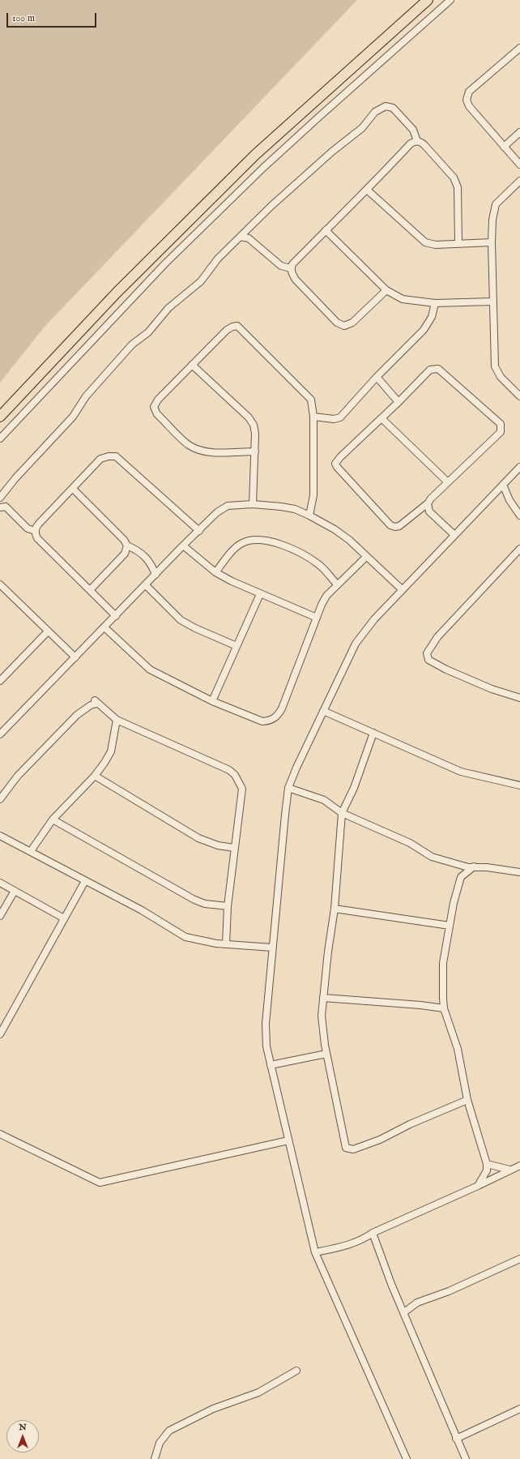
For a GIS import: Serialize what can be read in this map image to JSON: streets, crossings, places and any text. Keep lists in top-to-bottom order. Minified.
{"scale_bar":"100 m","north":"top"}
